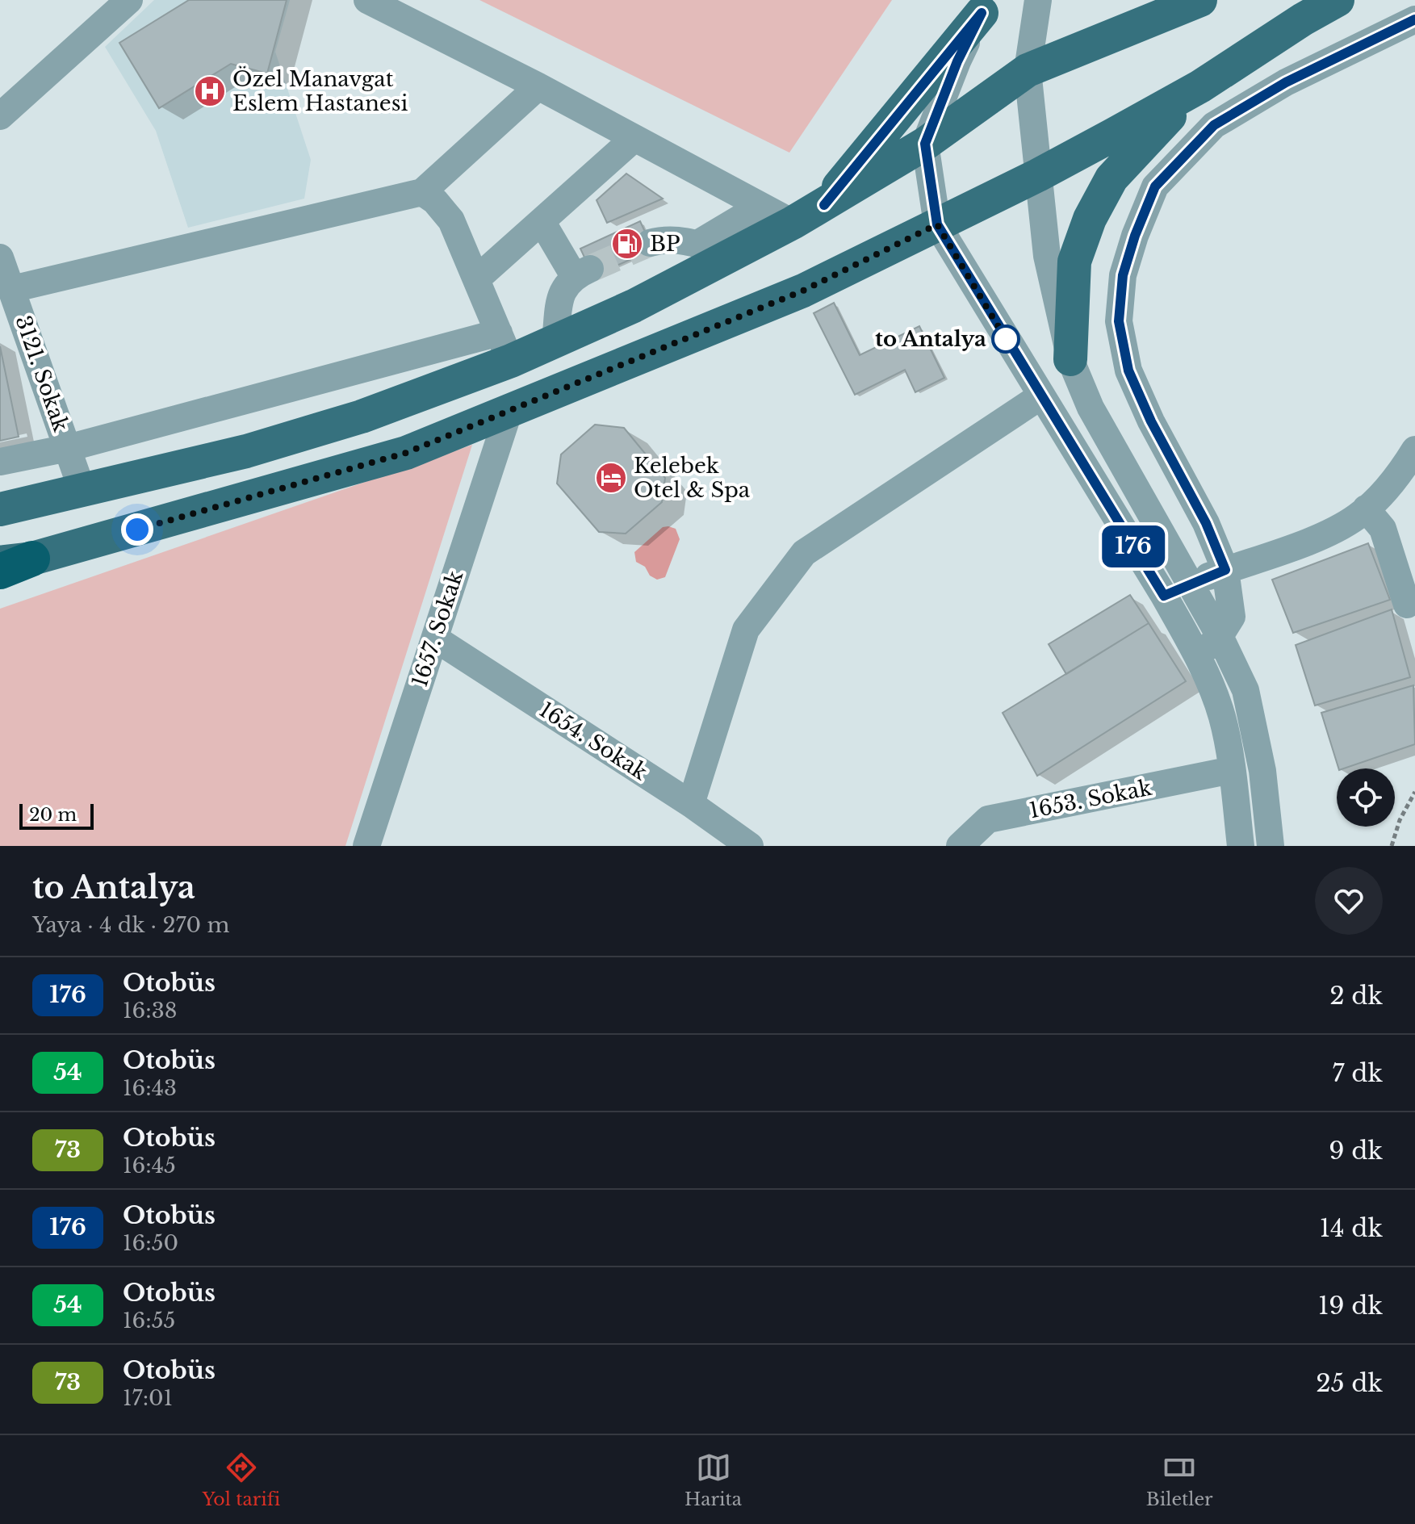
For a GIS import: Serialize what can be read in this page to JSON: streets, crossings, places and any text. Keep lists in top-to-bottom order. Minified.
{"streets":{"street":["3121. Sokak","1657. Sokak","1654. Sokak","1653. Sokak"]},"crossings":[["1657. Sokak","1654. Sokak"]],"places":{"hospital":["Özel Manavgat Eslem Hastanesi"],"fuel station":["BP"],"other":["to Antalya"],"hotel":["Kelebek Otel & Spa"]},"lines":["bus line 176"],"scale_bar":"20 m","page":{"on_map":"176","scale":"20 m","heading":["to Antalya","Yaya · 4 dk · 270 m"],"list":[{"mark":"176","name":"Otobüs","note":"16:38","value":"2 dk"},{"mark":"54","name":"Otobüs","note":"16:43","value":"7 dk"},{"mark":"73","name":"Otobüs","note":"16:45","value":"9 dk"},{"mark":"176","name":"Otobüs","note":"16:50","value":"14 dk"},{"mark":"54","name":"Otobüs","note":"16:55","value":"19 dk"},{"mark":"73","name":"Otobüs","note":"17:01","value":"25 dk"}],"tabs":["Yol tarifi","Harita","Biletler"]}}
